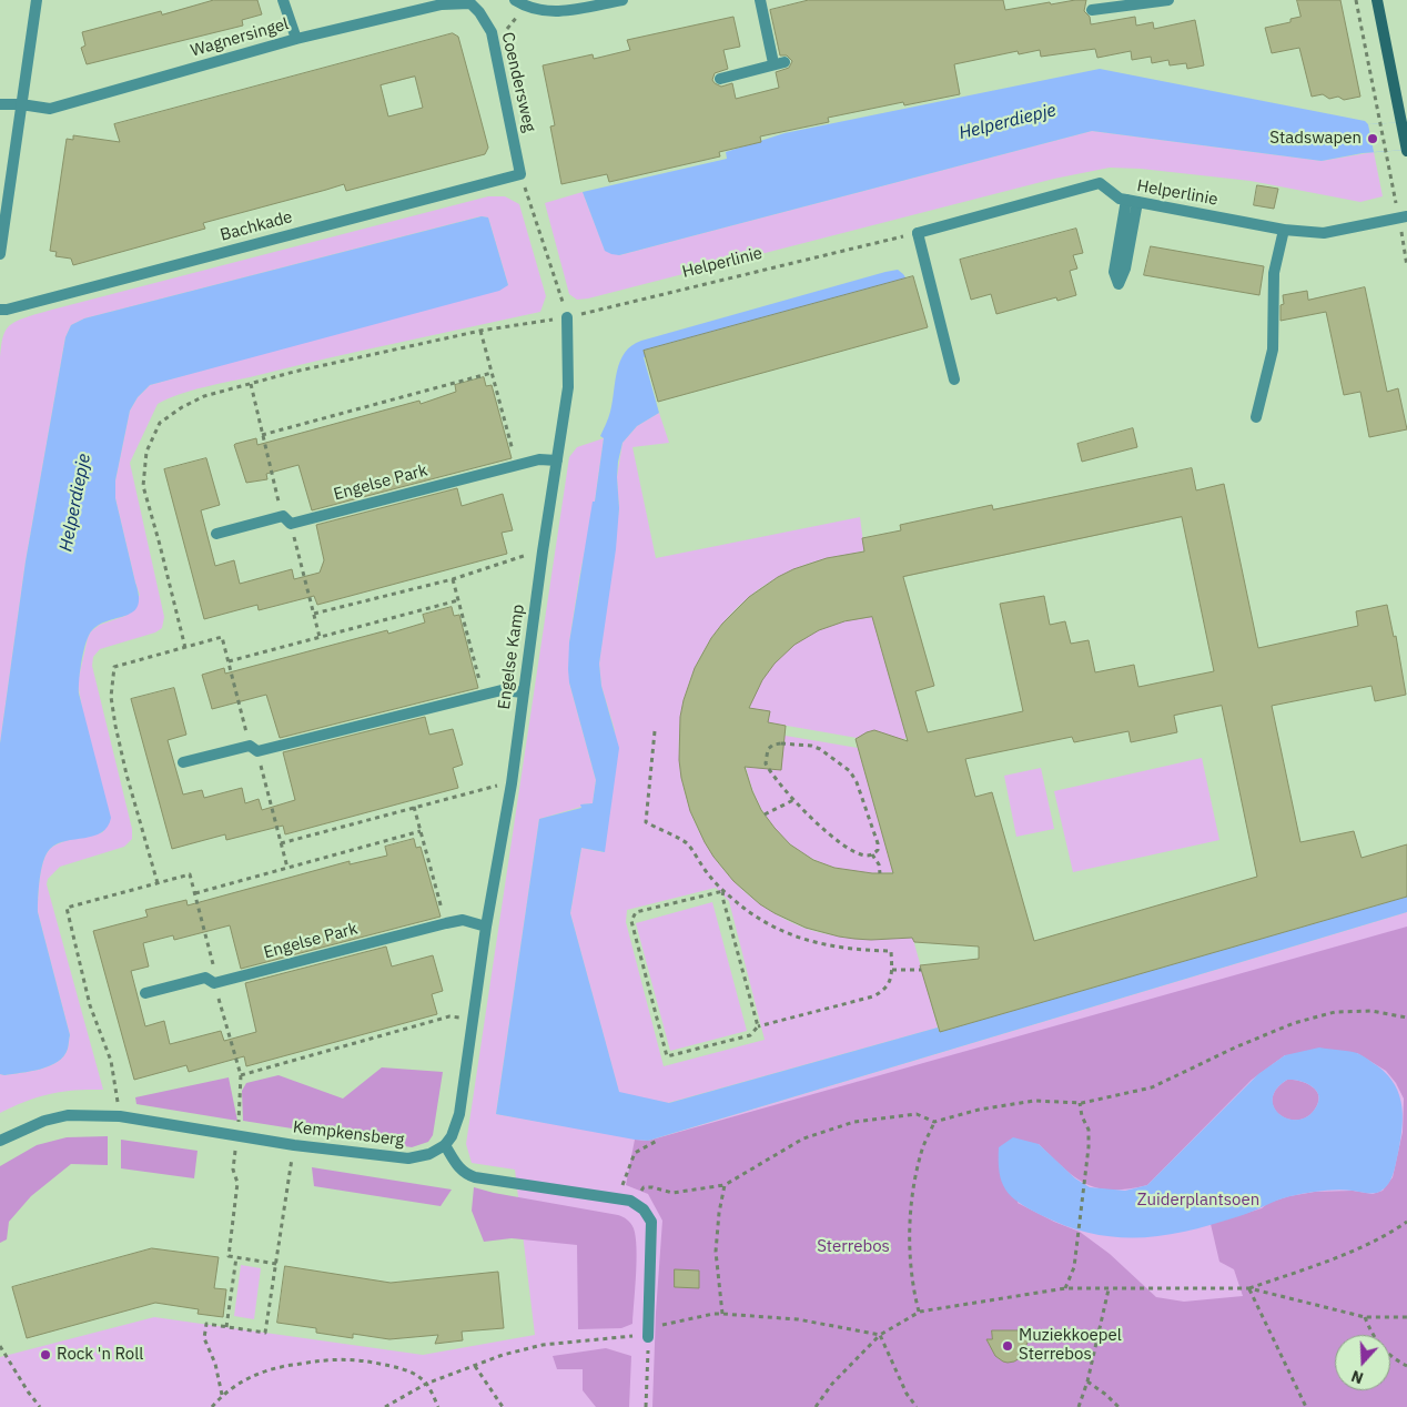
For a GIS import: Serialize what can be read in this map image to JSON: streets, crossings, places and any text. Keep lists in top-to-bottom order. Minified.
{"streets":{"street":["Wagnersingel","Coendersweg","Helperlinie","Bachkade","Engelse Park","Engelse Kamp","Kempkensberg"]},"crossings":[["Wagnersingel","Coendersweg"],["Coendersweg","Bachkade"],["Helperlinie","Engelse Kamp"],["Engelse Park","Engelse Kamp"],["Engelse Kamp","Kempkensberg"]],"water":["Helperdiepje"],"parks":["Zuiderplantsoen","Sterrebos"],"places":["Stadswapen","Muziekkoepel Sterrebos","Rock 'n Roll"],"north":"bottom"}
